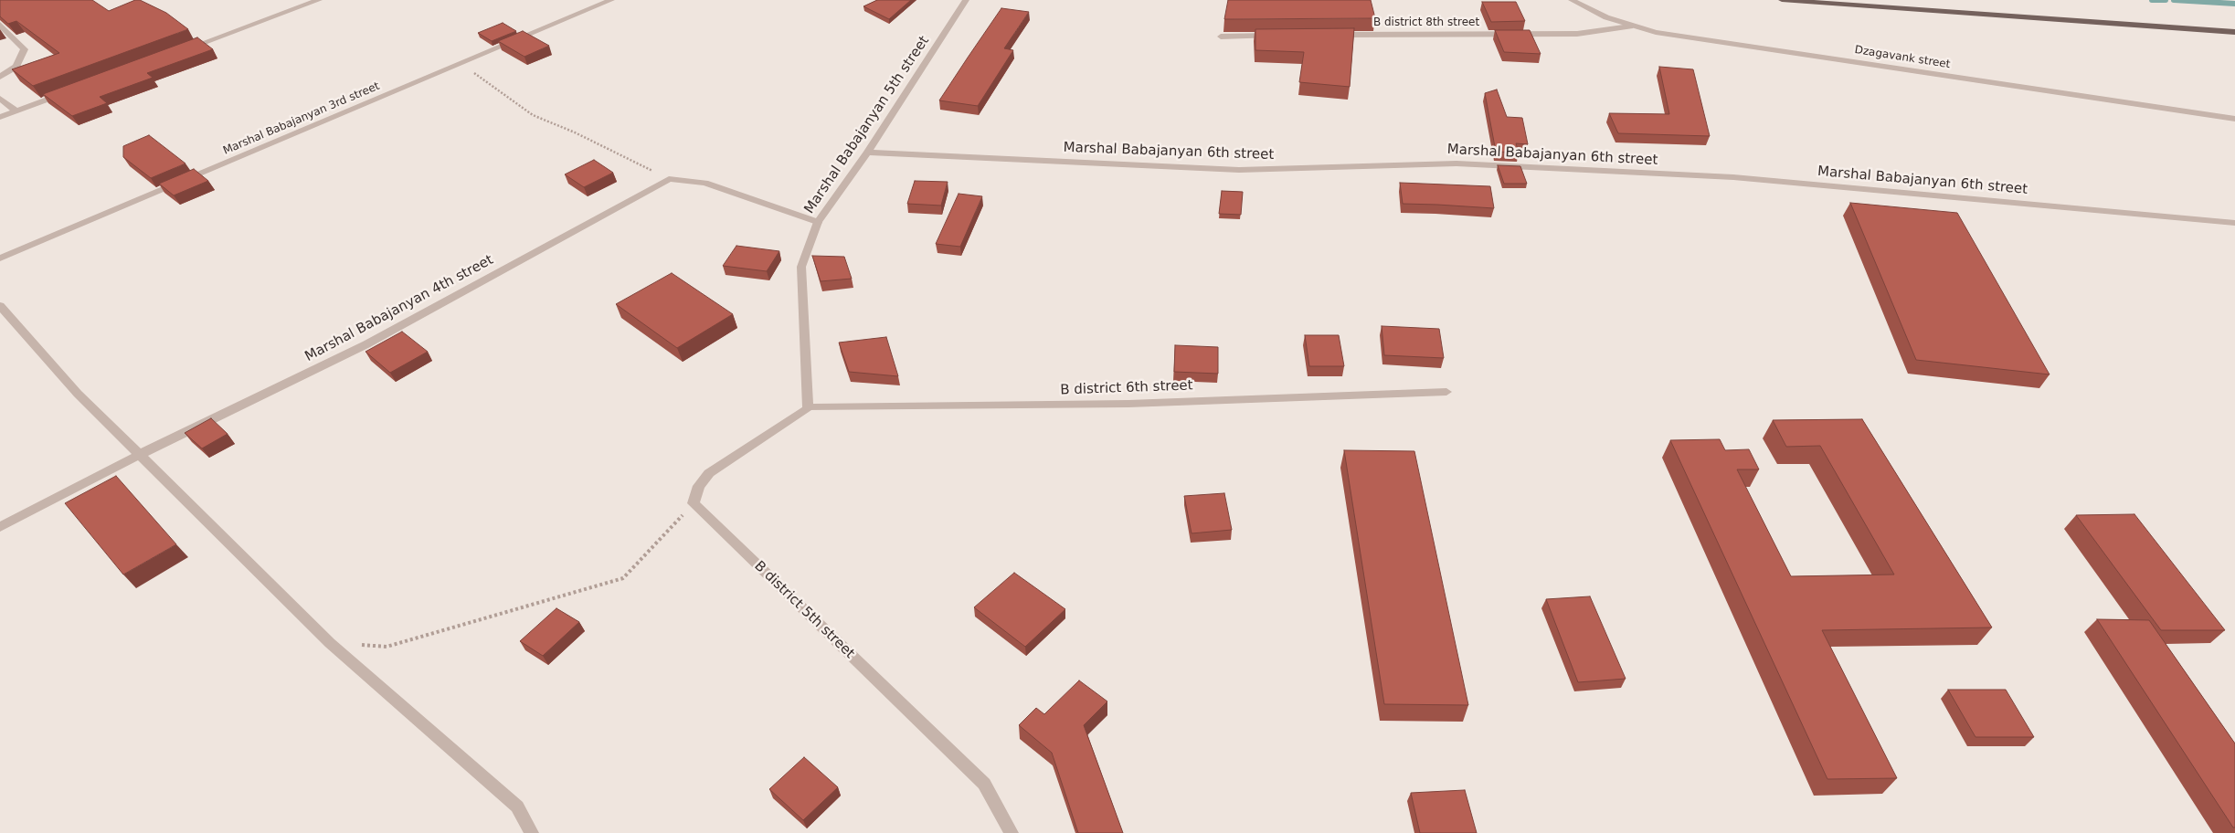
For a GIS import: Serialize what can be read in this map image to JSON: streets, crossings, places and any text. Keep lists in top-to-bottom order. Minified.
{"streets":{"street":["B district 8th street","Dzagavank street","Marshal Babajanyan 3rd street","Marshal Babajanyan 5th street","Marshal Babajanyan 6th street","Marshal Babajanyan 4th street","B district 6th street","B district 5th street"]},"crossings":[["B district 8th street","Dzagavank street"],["Marshal Babajanyan 5th street","Marshal Babajanyan 6th street"],["Marshal Babajanyan 5th street","B district 6th street"]]}
